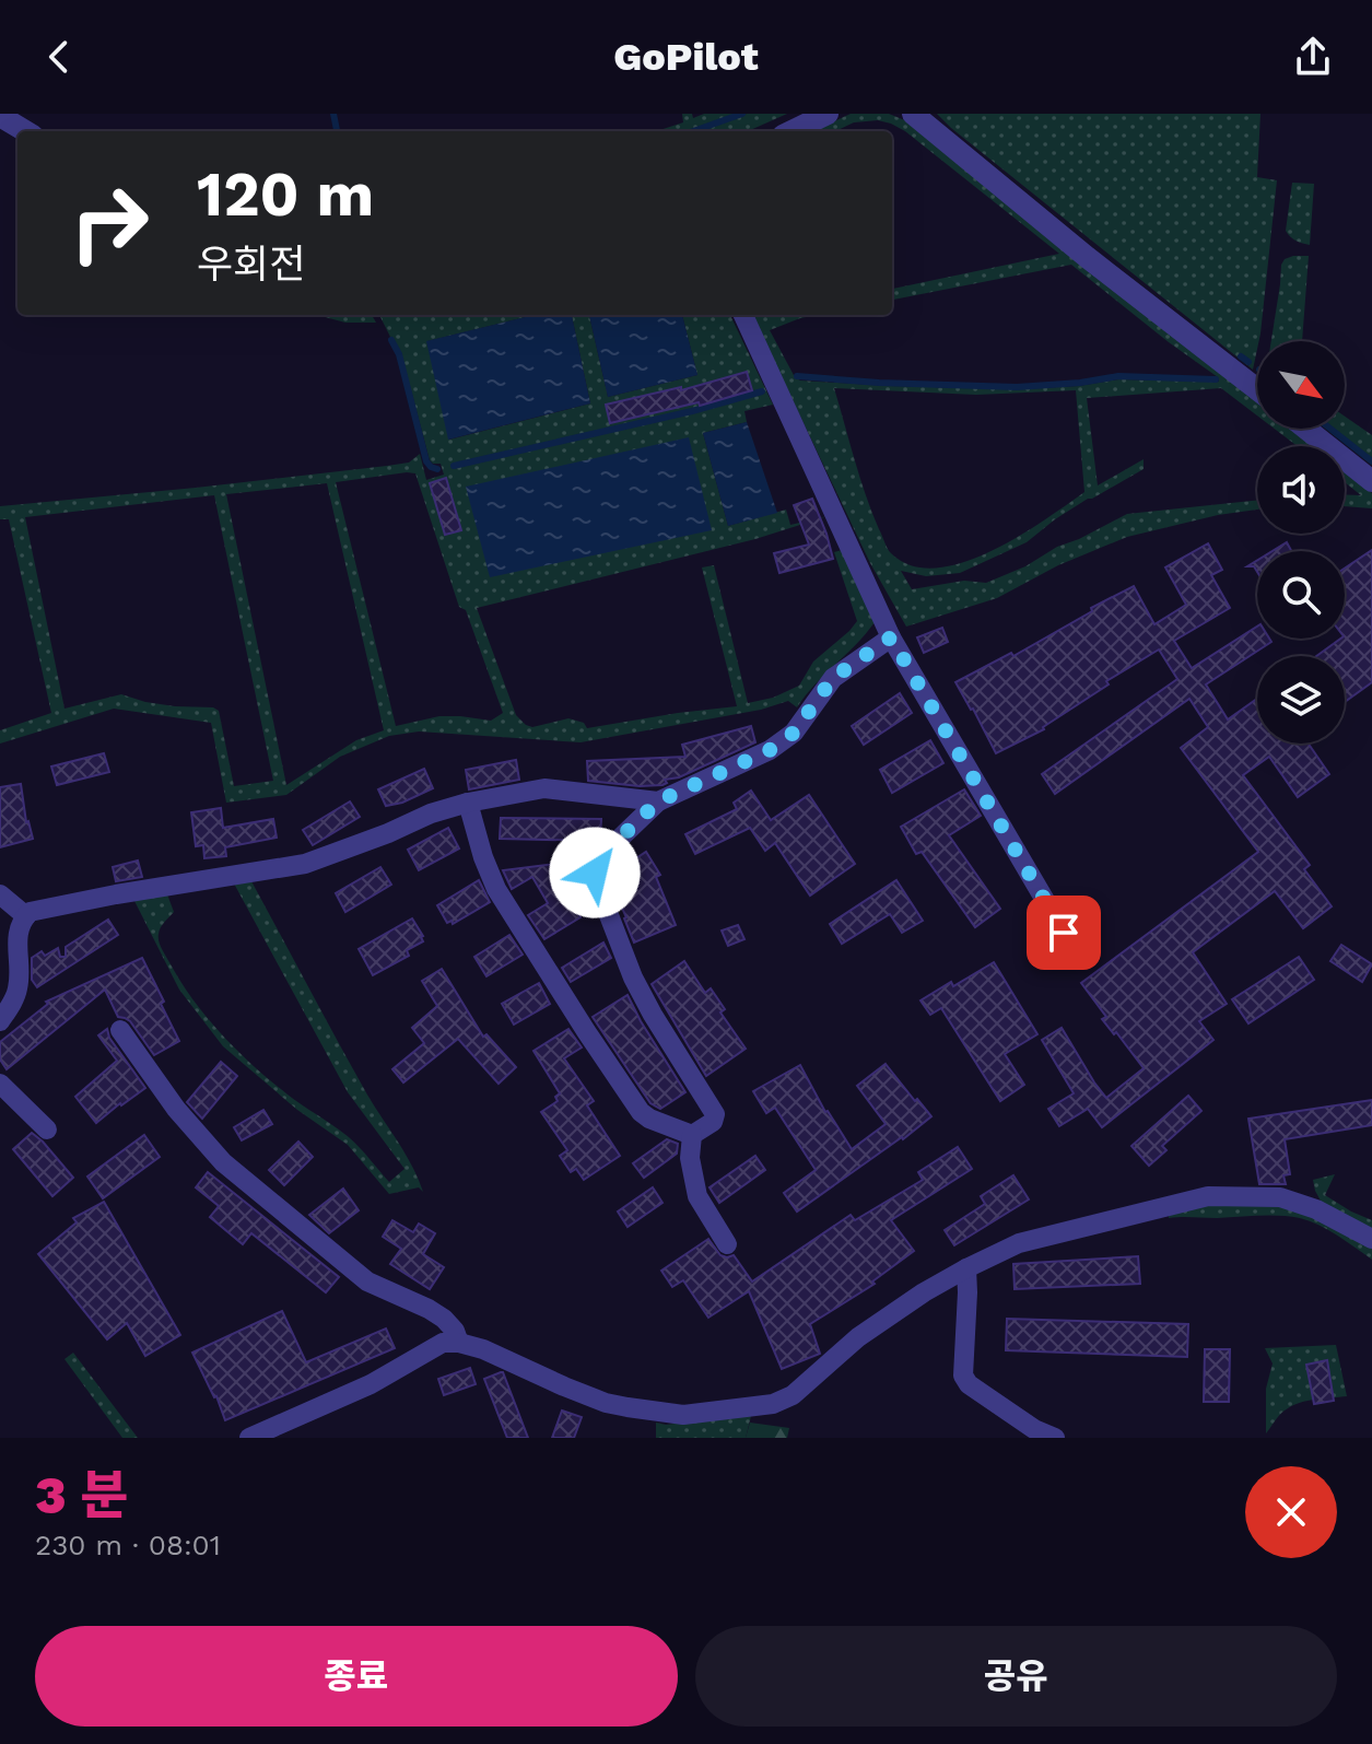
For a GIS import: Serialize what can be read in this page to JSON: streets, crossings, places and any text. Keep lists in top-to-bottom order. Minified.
{"north":"bottom right","page":{"header":"GoPilot","turn":["120 m","우회전"],"heading":["3 분","230 m · 08:01"],"buttons":["종료","공유"]}}
